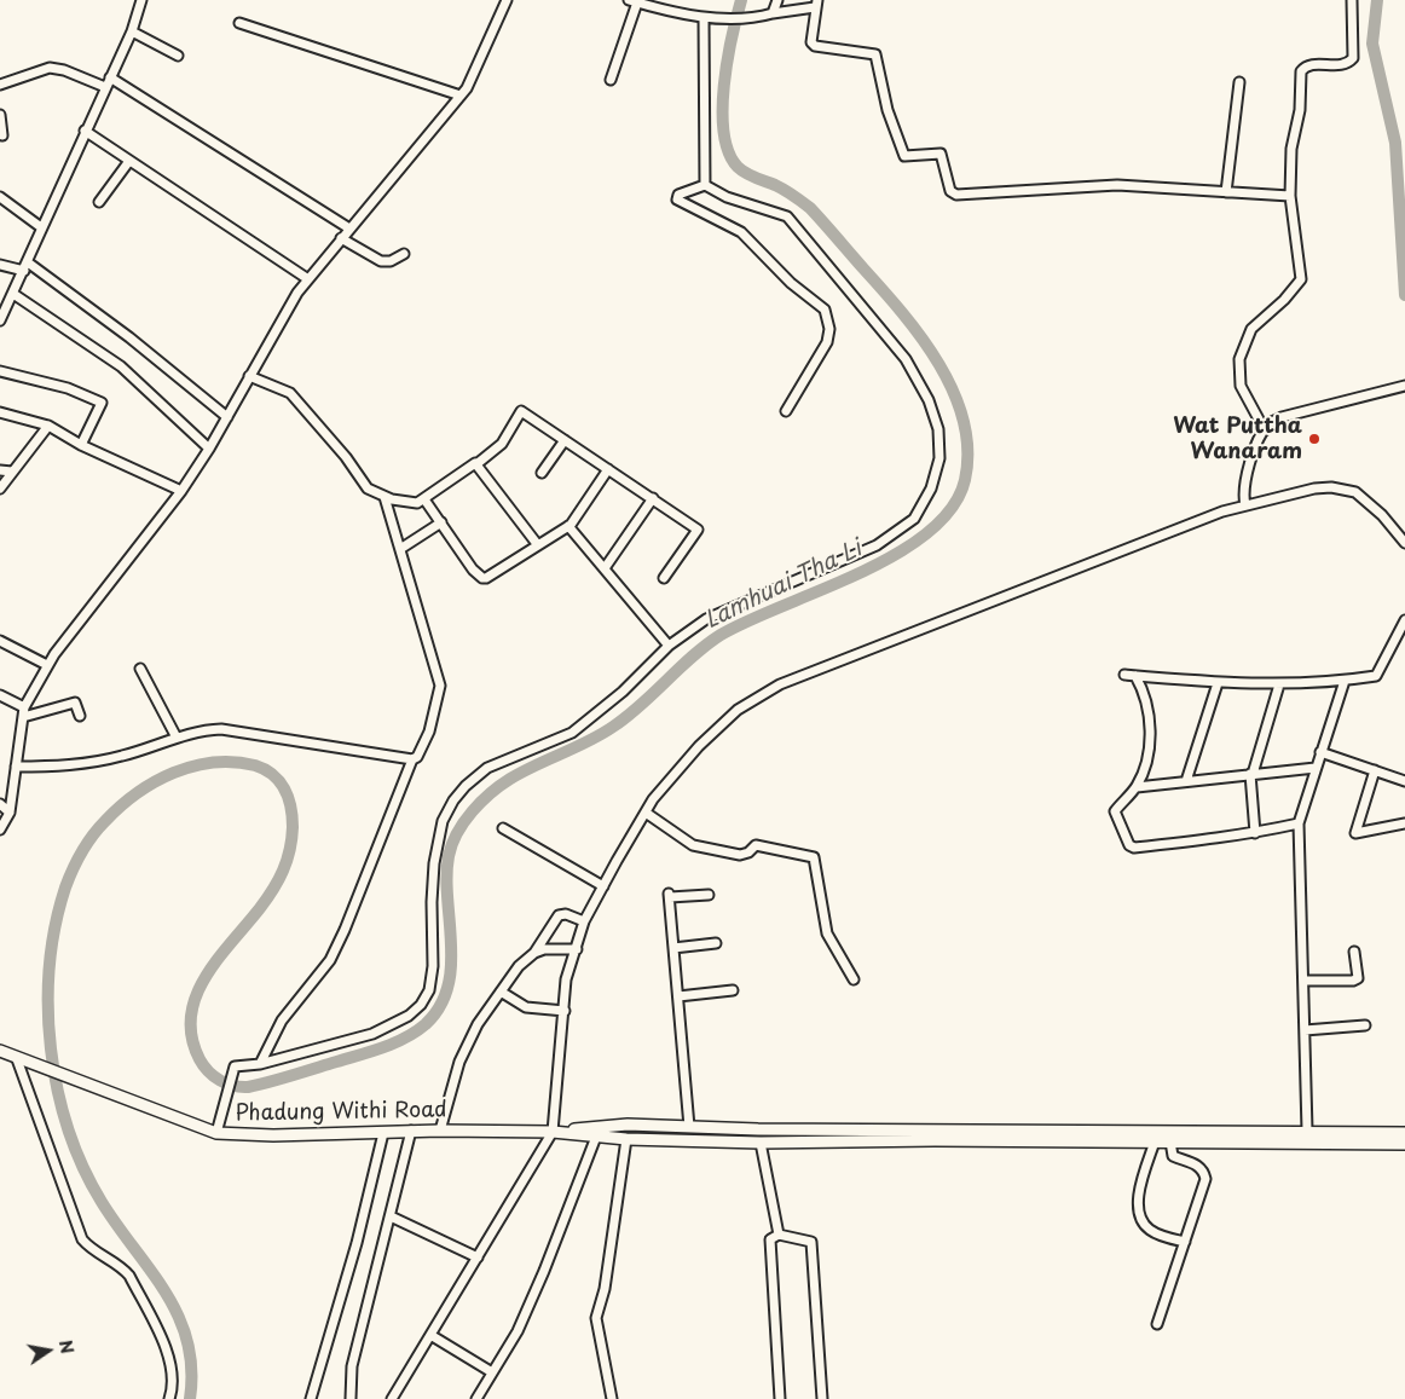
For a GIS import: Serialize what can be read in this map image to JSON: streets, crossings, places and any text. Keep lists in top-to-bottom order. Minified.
{"streets":{"main road":["Phadung Withi Road"]},"water":["Lamhuai Tha Li"],"places":["Wat Puttha Wanaram"],"north":"right"}
